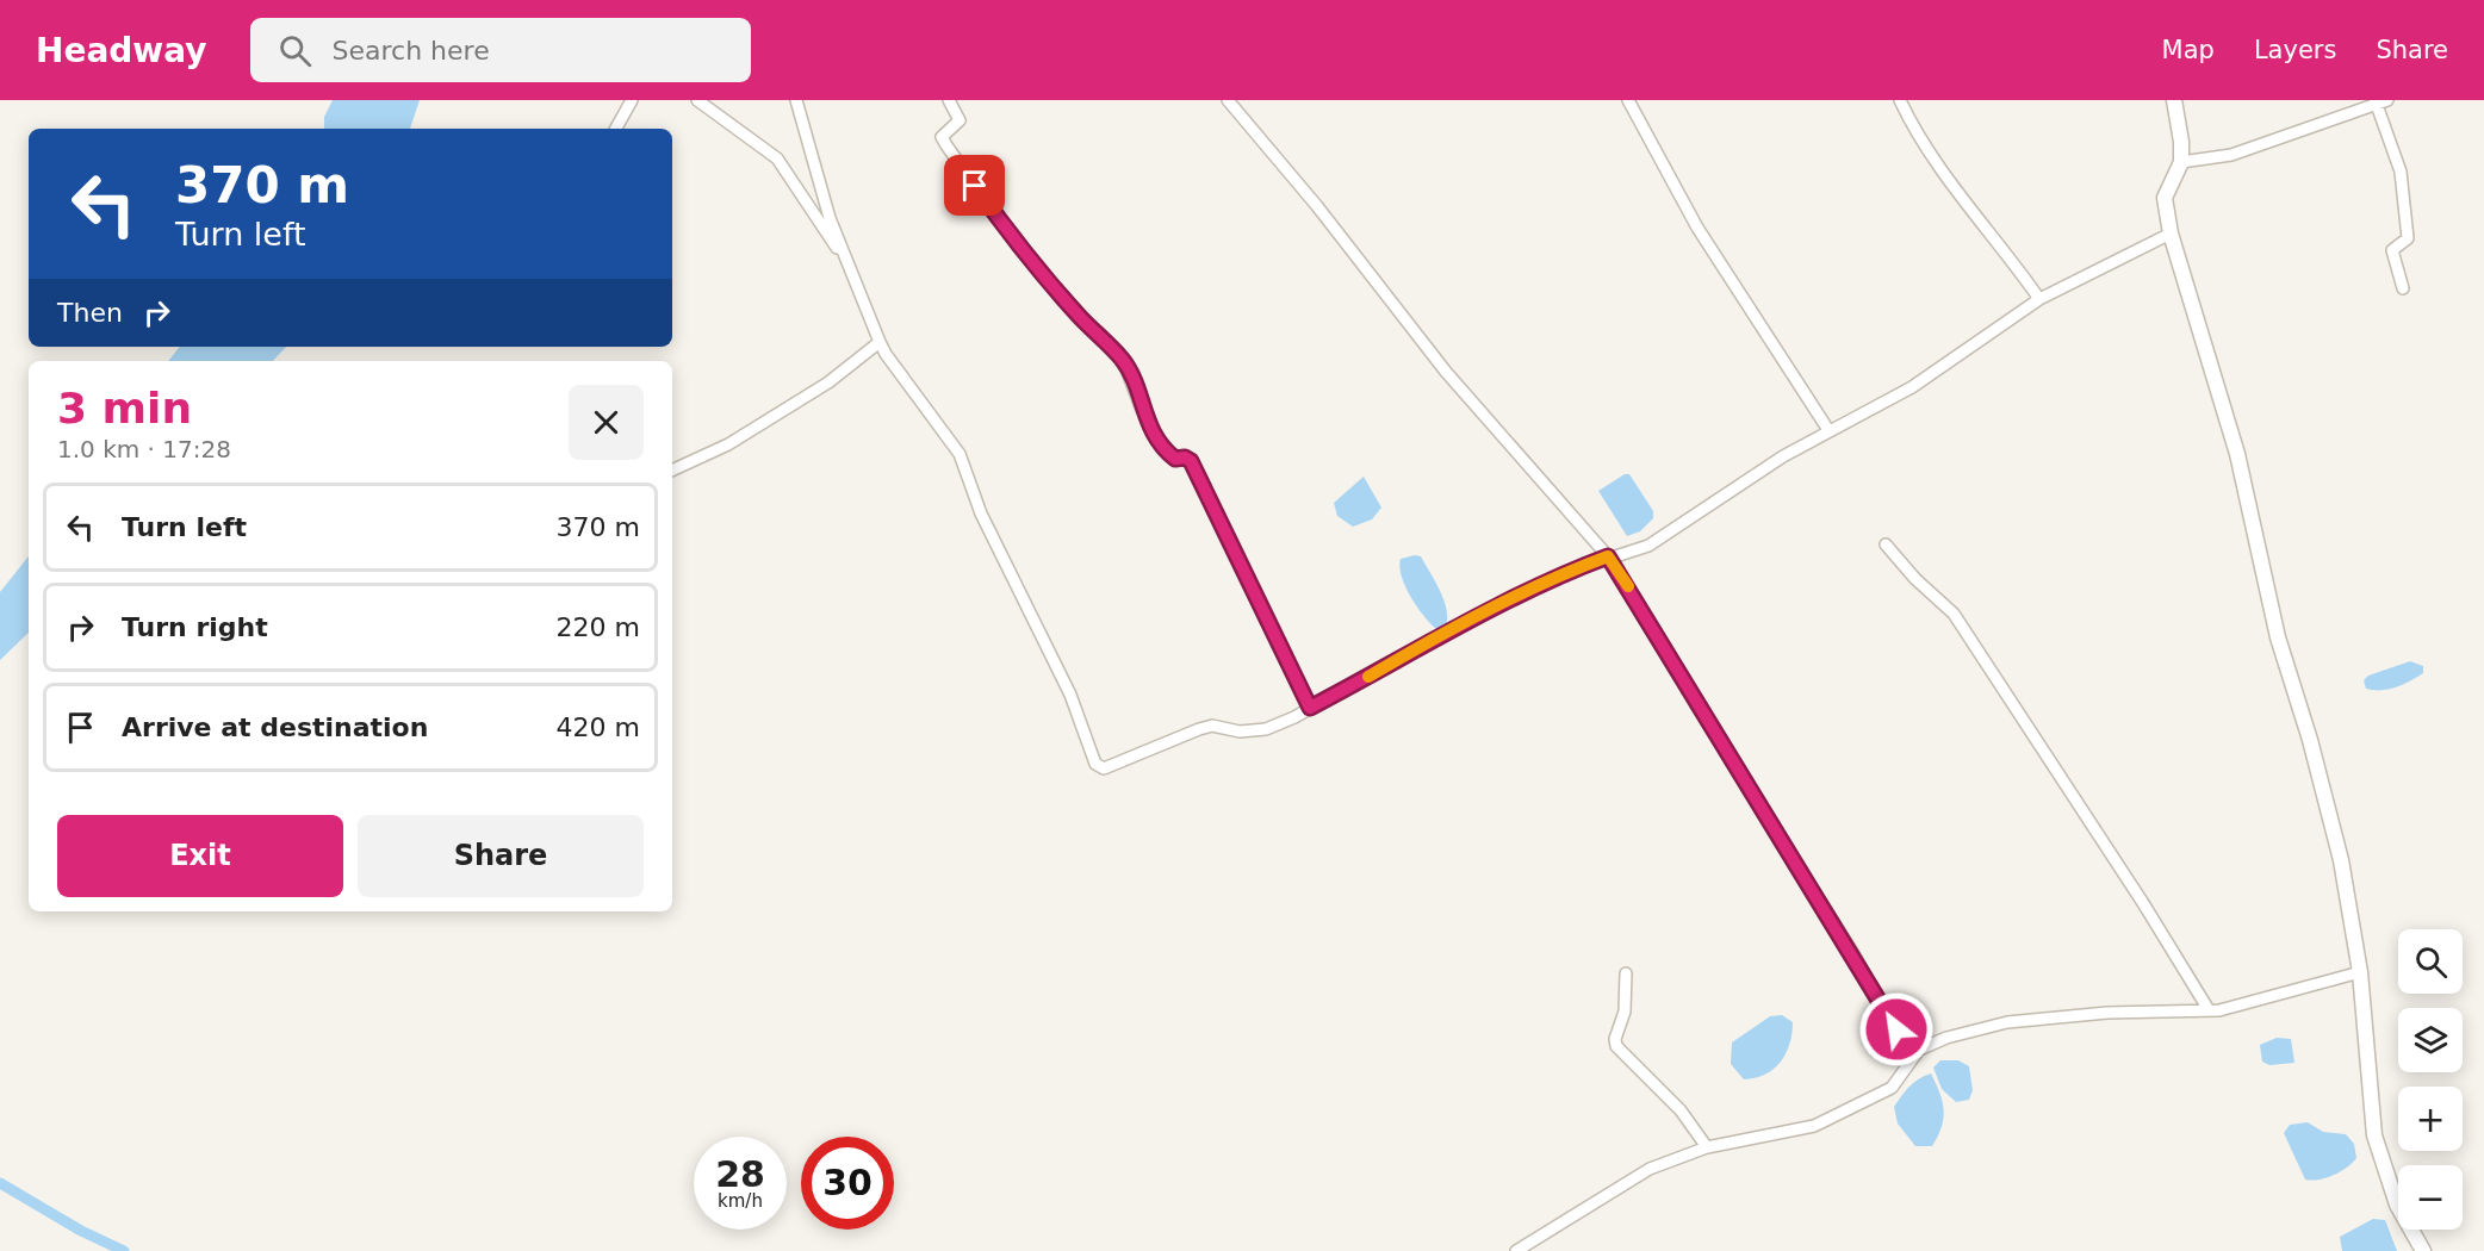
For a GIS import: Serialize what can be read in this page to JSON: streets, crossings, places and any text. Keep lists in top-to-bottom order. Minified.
{"page":{"header":"Headway","search":"Search here","nav":["Map","Layers","Share"],"turn":["370 m","Turn left"],"then":"Then","heading":["3 min","1.0 km · 17:28"],"list":[{"name":"Turn left","value":"370 m"},{"name":"Turn right","value":"220 m"},{"name":"Arrive at destination","value":"420 m"}],"buttons":["Exit","Share"],"map_buttons":["+","−"],"speed":"28 km/h","limit":"30"}}
